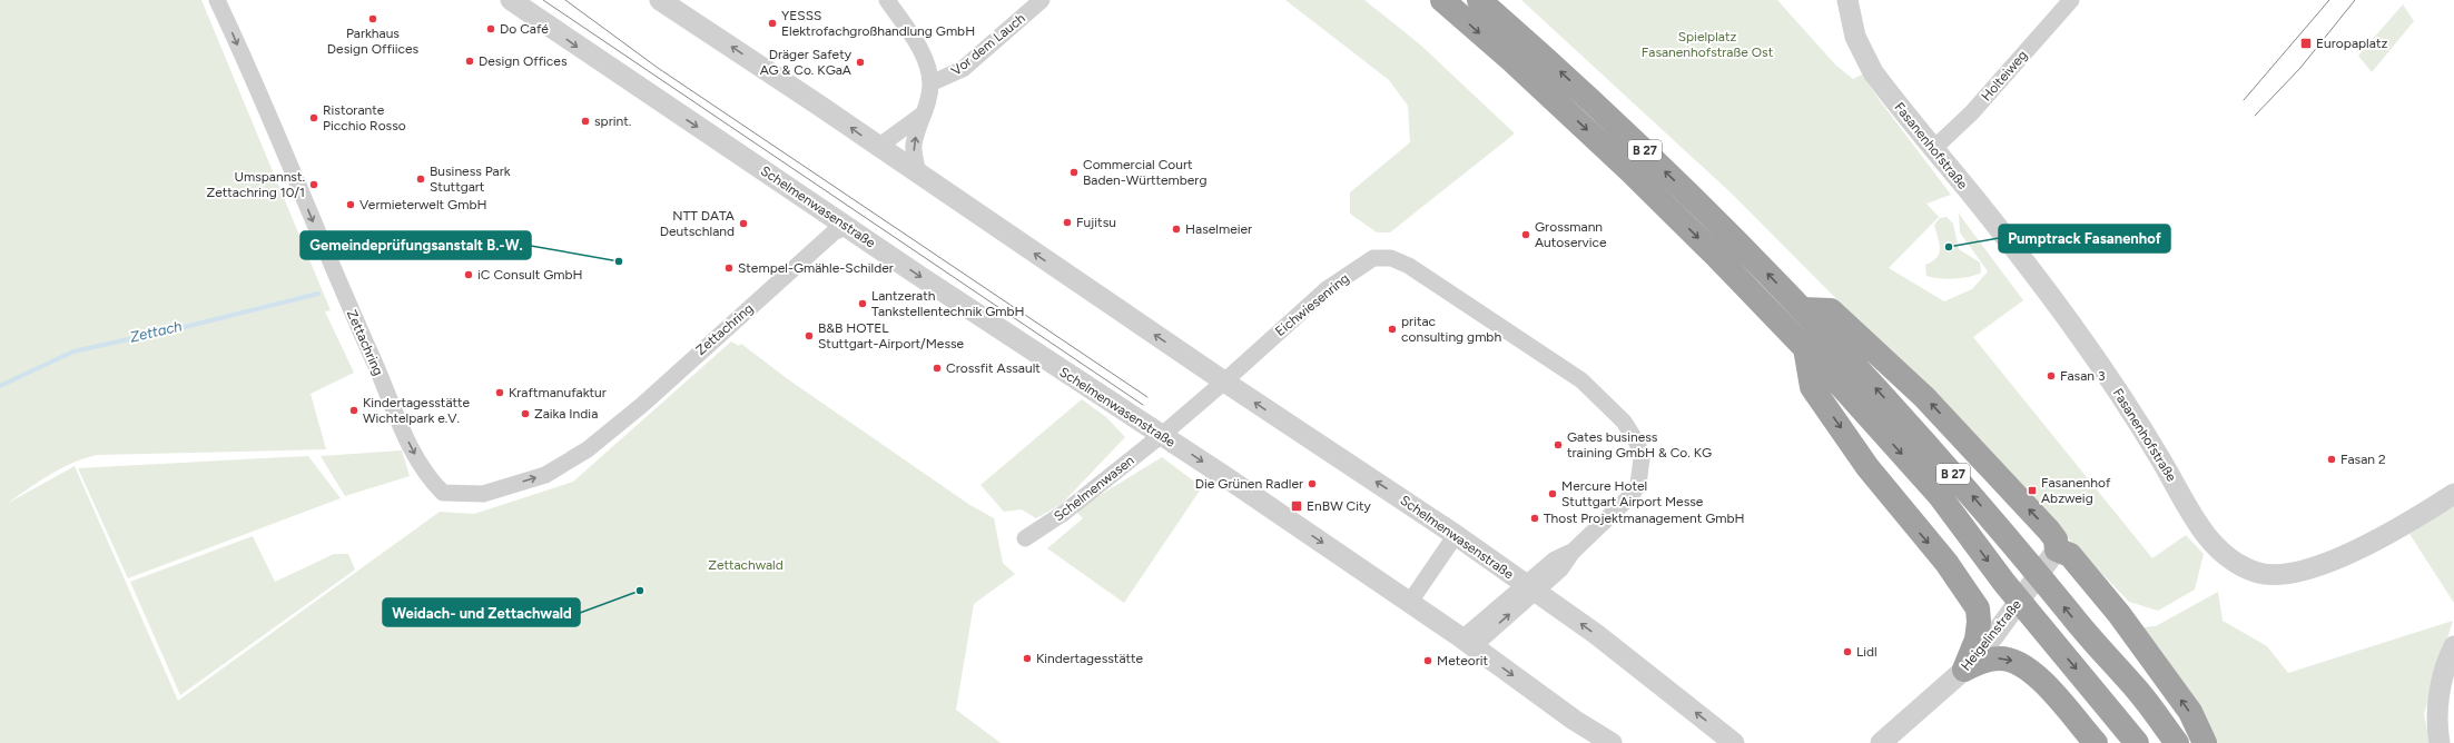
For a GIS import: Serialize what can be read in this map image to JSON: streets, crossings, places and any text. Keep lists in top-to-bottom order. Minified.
{"streets":{"highway":["B 27"],"street":["Vor dem Lauch","Holteiweg","Fasanenhofstraße","Schelmenwasenstraße","Eichwiesenring","Zettachring","Schelmenwasen","Heigelinstraße"]},"crossings":[["Holteiweg","Fasanenhofstraße"],["Schelmenwasenstraße","Eichwiesenring"],["Schelmenwasenstraße","Zettachring"],["Schelmenwasenstraße","Schelmenwasen"],["Eichwiesenring","Schelmenwasen"]],"water":["Zettach"],"parks":["Spielplatz Fasanenhofstraße Ost","Zettachwald"],"places":{"other":["Parkhaus Design Offiices","YESSS Elektrofachgroßhandlung GmbH","Do Café","Design Offices","Dräger Safety AG & Co. KGaA","Ristorante Picchio Rosso","sprint.","Commercial Court Baden-Württemberg","Business Park Stuttgart","Umspannst. Zettachring 10/1","Vermieterwelt GmbH","Fujitsu","NTT DATA Deutschland","Haselmeier","Grossmann Autoservice","Pumptrack Fasanenhof","Gemeindeprüfungsanstalt B.-W.","Stempel-Gmähle-Schilder","iC Consult GmbH","Lantzerath Tankstellentechnik GmbH","pritac consulting gmbh","B&B HOTEL Stuttgart-Airport/Messe","Crossfit Assault","Fasan 3","Kraftmanufaktur","Kindertagesstätte Wichtelpark e.V.","Zaika India","Gates business training GmbH & Co. KG","Fasan 2","Die Grünen Radler","Mercure Hotel Stuttgart Airport Messe","Thost Projektmanagement GmbH","Weidach- und Zettachwald","Lidl","Kindertagesstätte","Meteorit"],"transit":["Europaplatz","Fasanenhof Abzweig","EnBW City"]}}
